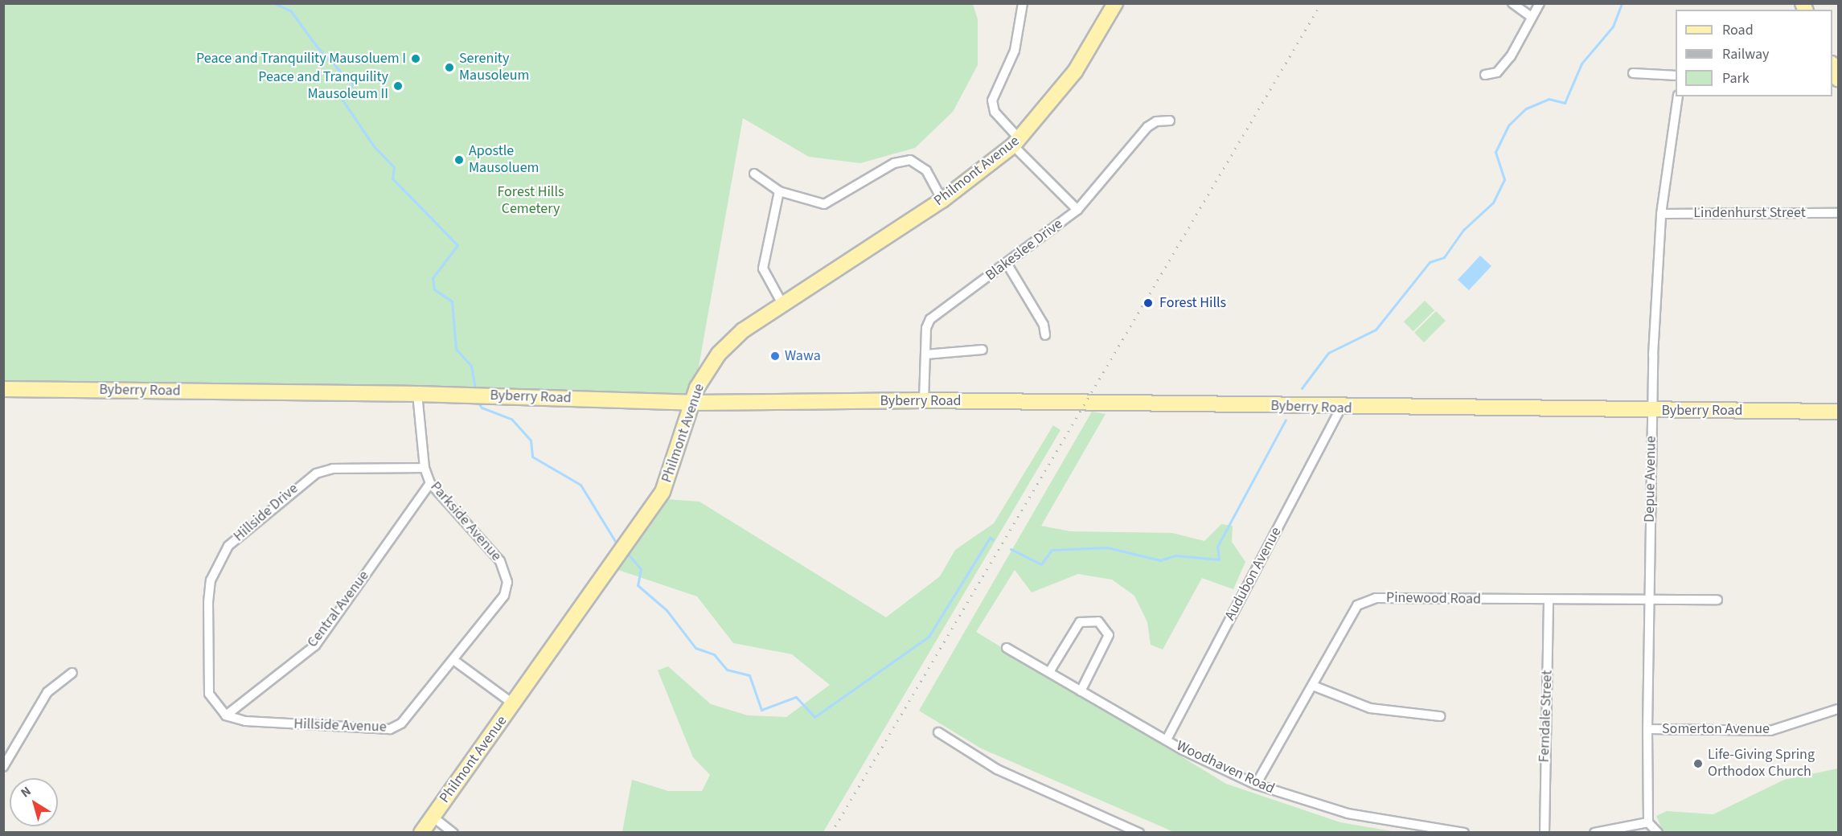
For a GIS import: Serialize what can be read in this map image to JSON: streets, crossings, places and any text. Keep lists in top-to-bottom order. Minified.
{"streets":{"main road":["Philmont Avenue","Byberry Road"],"street":["Lindenhurst Street","Blakeslee Drive","Depue Avenue","Hillside Drive","Parkside Avenue","Audubon Avenue","Pinewood Road","Central Avenue","Ferndale Street","Hillside Avenue","Somerton Avenue","Woodhaven Road"]},"crossings":[["Philmont Avenue","Byberry Road"],["Lindenhurst Street","Depue Avenue"],["Blakeslee Drive","Byberry Road"],["Byberry Road","Depue Avenue"],["Byberry Road","Parkside Avenue"],["Byberry Road","Audubon Avenue"],["Depue Avenue","Pinewood Road"],["Depue Avenue","Somerton Avenue"],["Hillside Drive","Parkside Avenue"],["Hillside Drive","Central Avenue"],["Hillside Drive","Hillside Avenue"],["Parkside Avenue","Central Avenue"],["Parkside Avenue","Hillside Avenue"],["Audubon Avenue","Woodhaven Road"],["Pinewood Road","Ferndale Street"],["Pinewood Road","Woodhaven Road"],["Central Avenue","Hillside Avenue"]],"parks":["Forest Hills Cemetery"],"places":["Peace and Tranquility Mausoluem I","Serenity Mausoleum","Peace and Tranquility Mausoleum II","Apostle Mausoluem","Forest Hills","Wawa","Life-Giving Spring Orthodox Church"],"legend":["Road","Railway","Park"],"north":"top left"}
